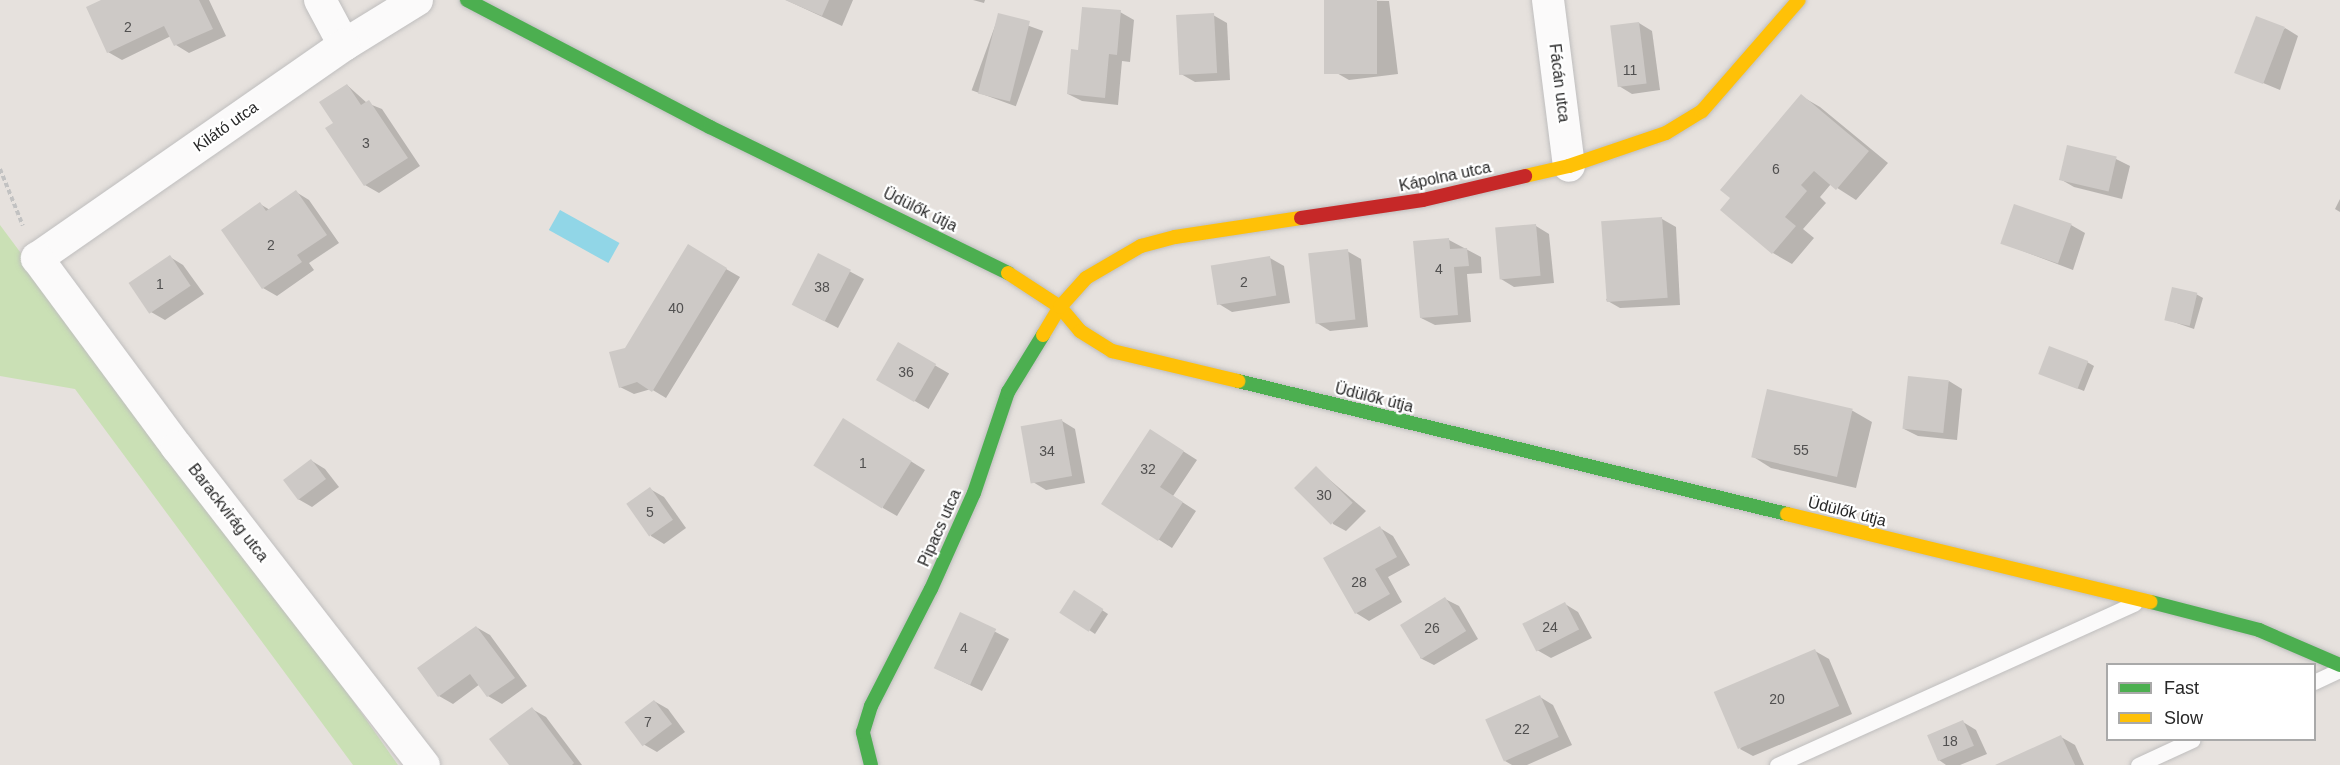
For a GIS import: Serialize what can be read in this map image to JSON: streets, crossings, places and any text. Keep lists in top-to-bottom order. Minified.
{"streets":{"street":["Fácán utca","Kilátó utca","Kápolna utca","Üdülők útja","Barackvirág utca","Pipacs utca"]},"crossings":[["Fácán utca","Kápolna utca"],["Kilátó utca","Barackvirág utca"],["Kápolna utca","Üdülők útja"],["Kápolna utca","Pipacs utca"],["Üdülők útja","Pipacs utca"]],"house_numbers":["2","11","3","6","2","4","2","1","38","40","36","55","34","1","32","30","5","28","24","26","4","20","7","22","18"],"legend":["Fast","Slow"]}
